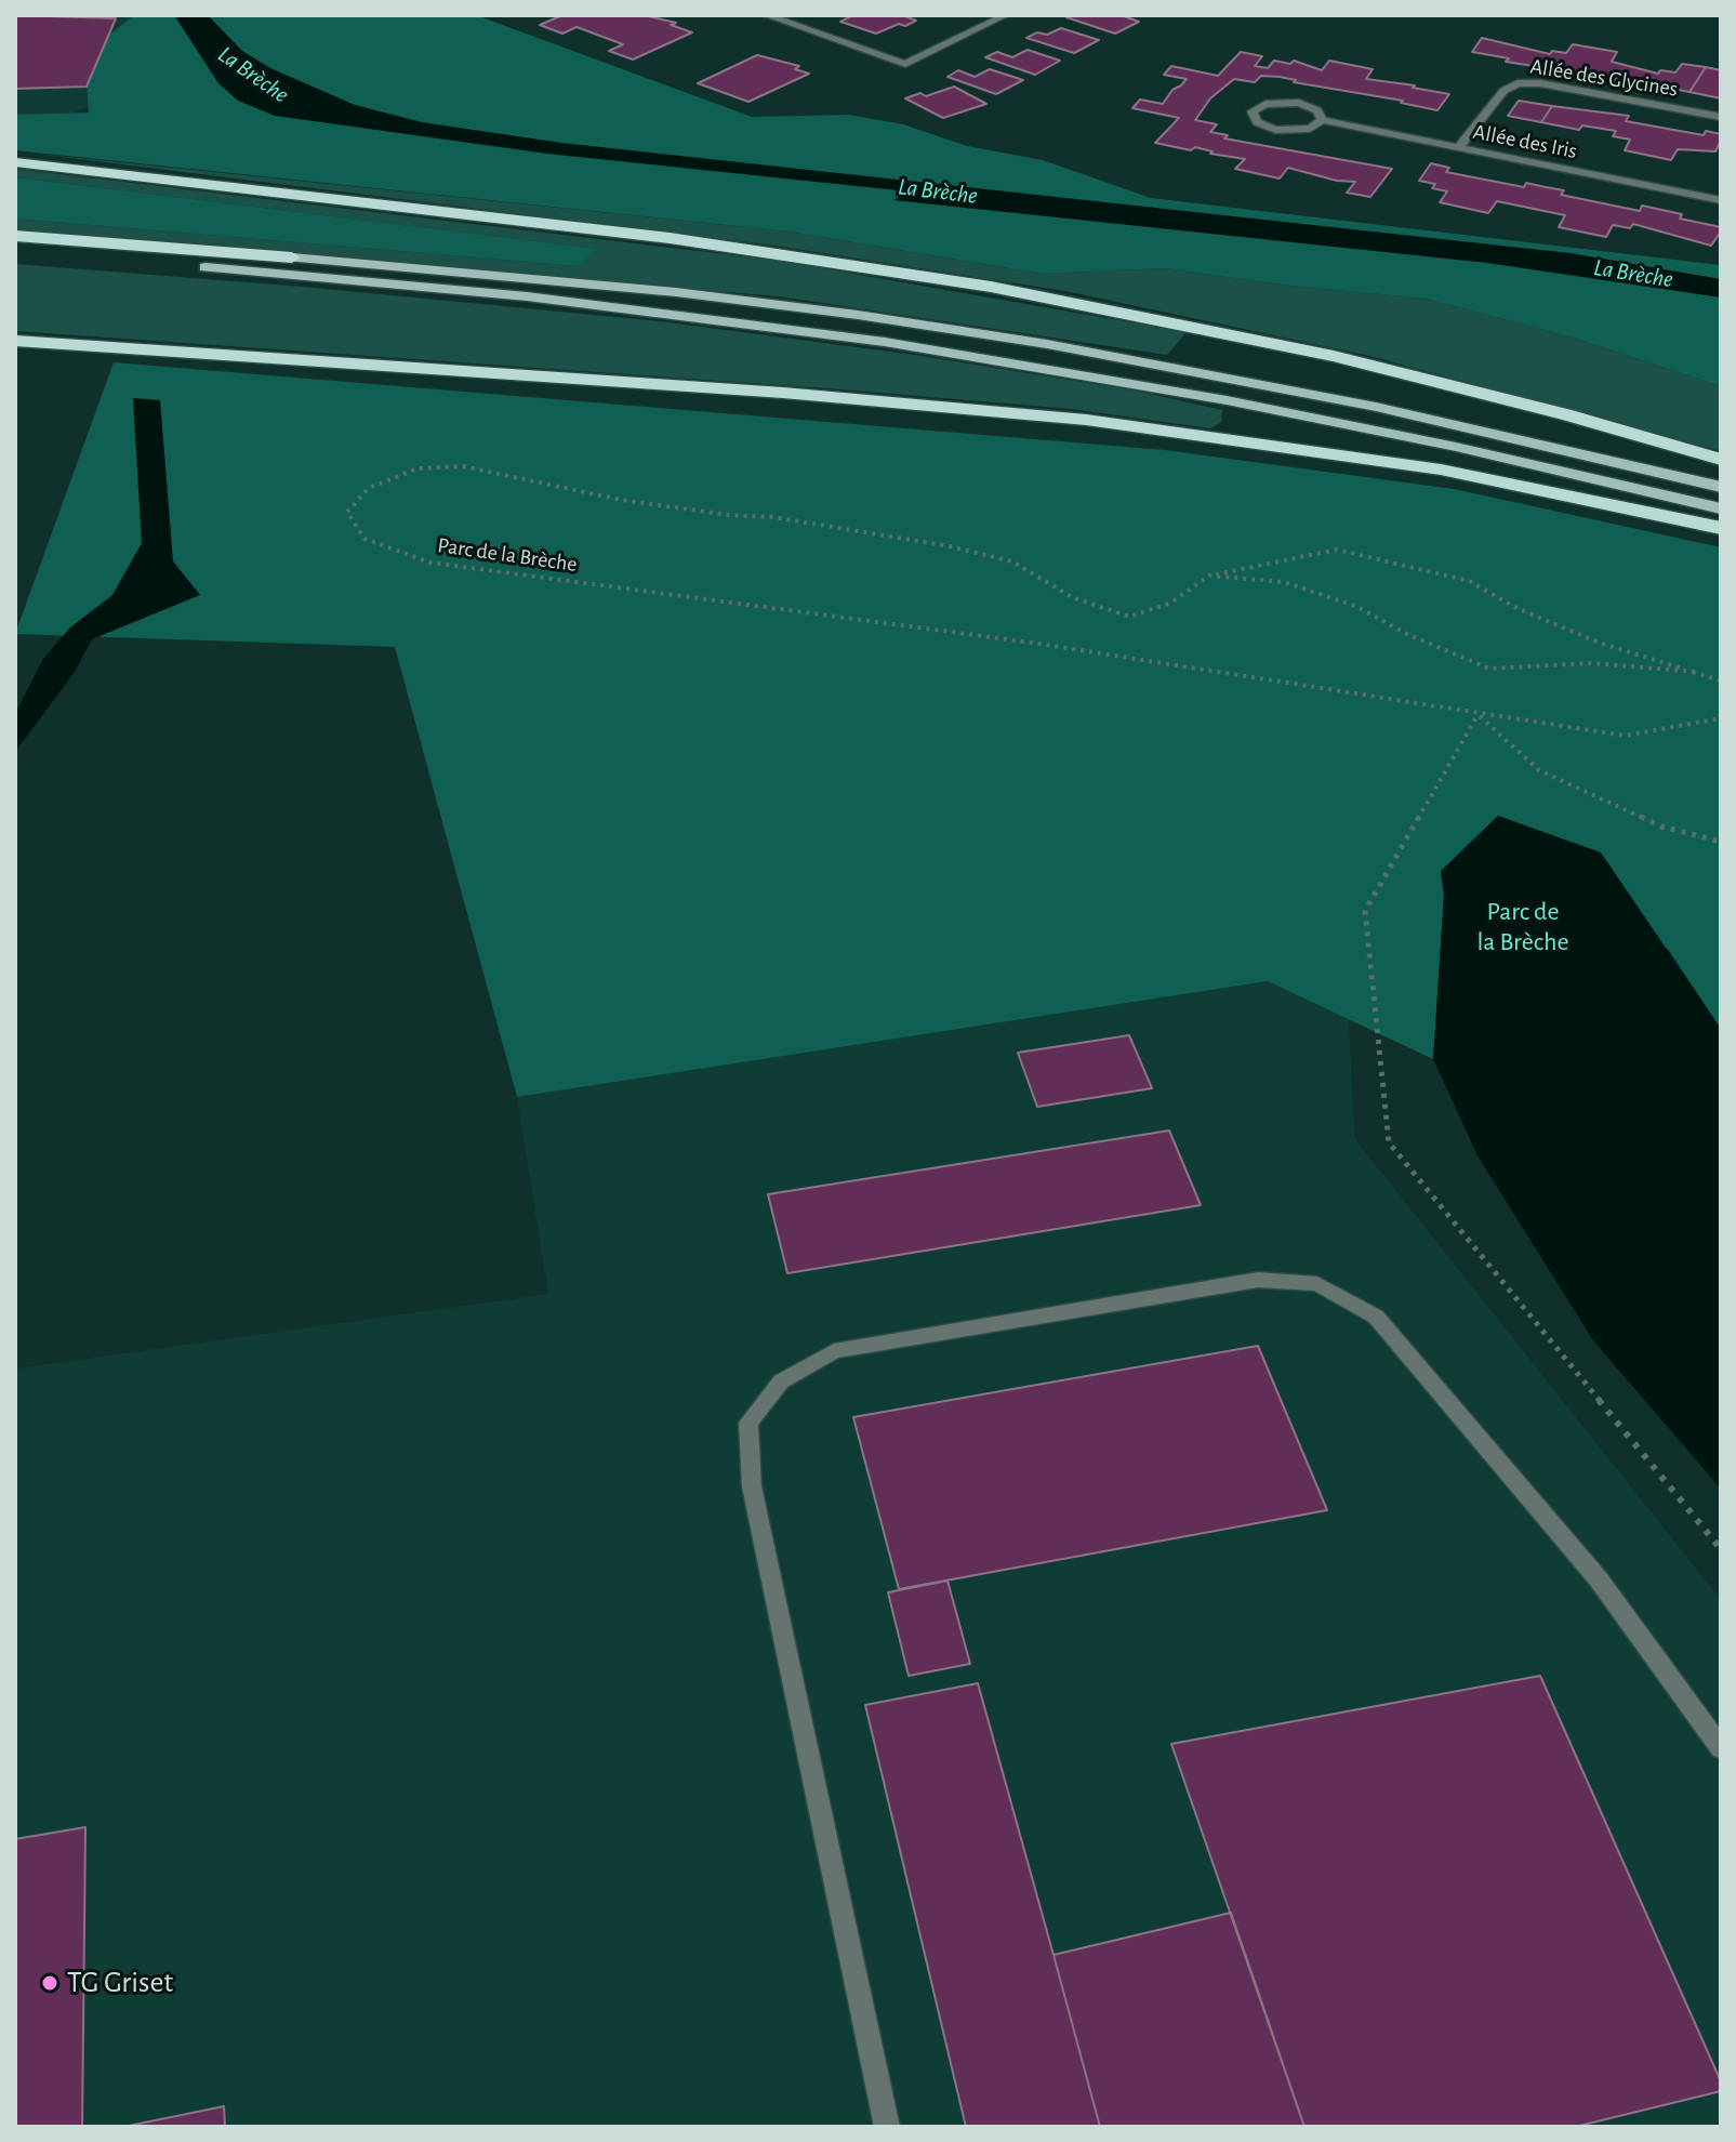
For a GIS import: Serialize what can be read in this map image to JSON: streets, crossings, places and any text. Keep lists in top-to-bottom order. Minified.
{"streets":{"street":["Allée des Glycines","Allée des Iris"],"path":["Parc de la Brèche"]},"crossings":[["Allée des Glycines","Allée des Iris"]],"water":["La Brèche"],"parks":["Parc de la Brèche"],"places":["TG Griset"]}
